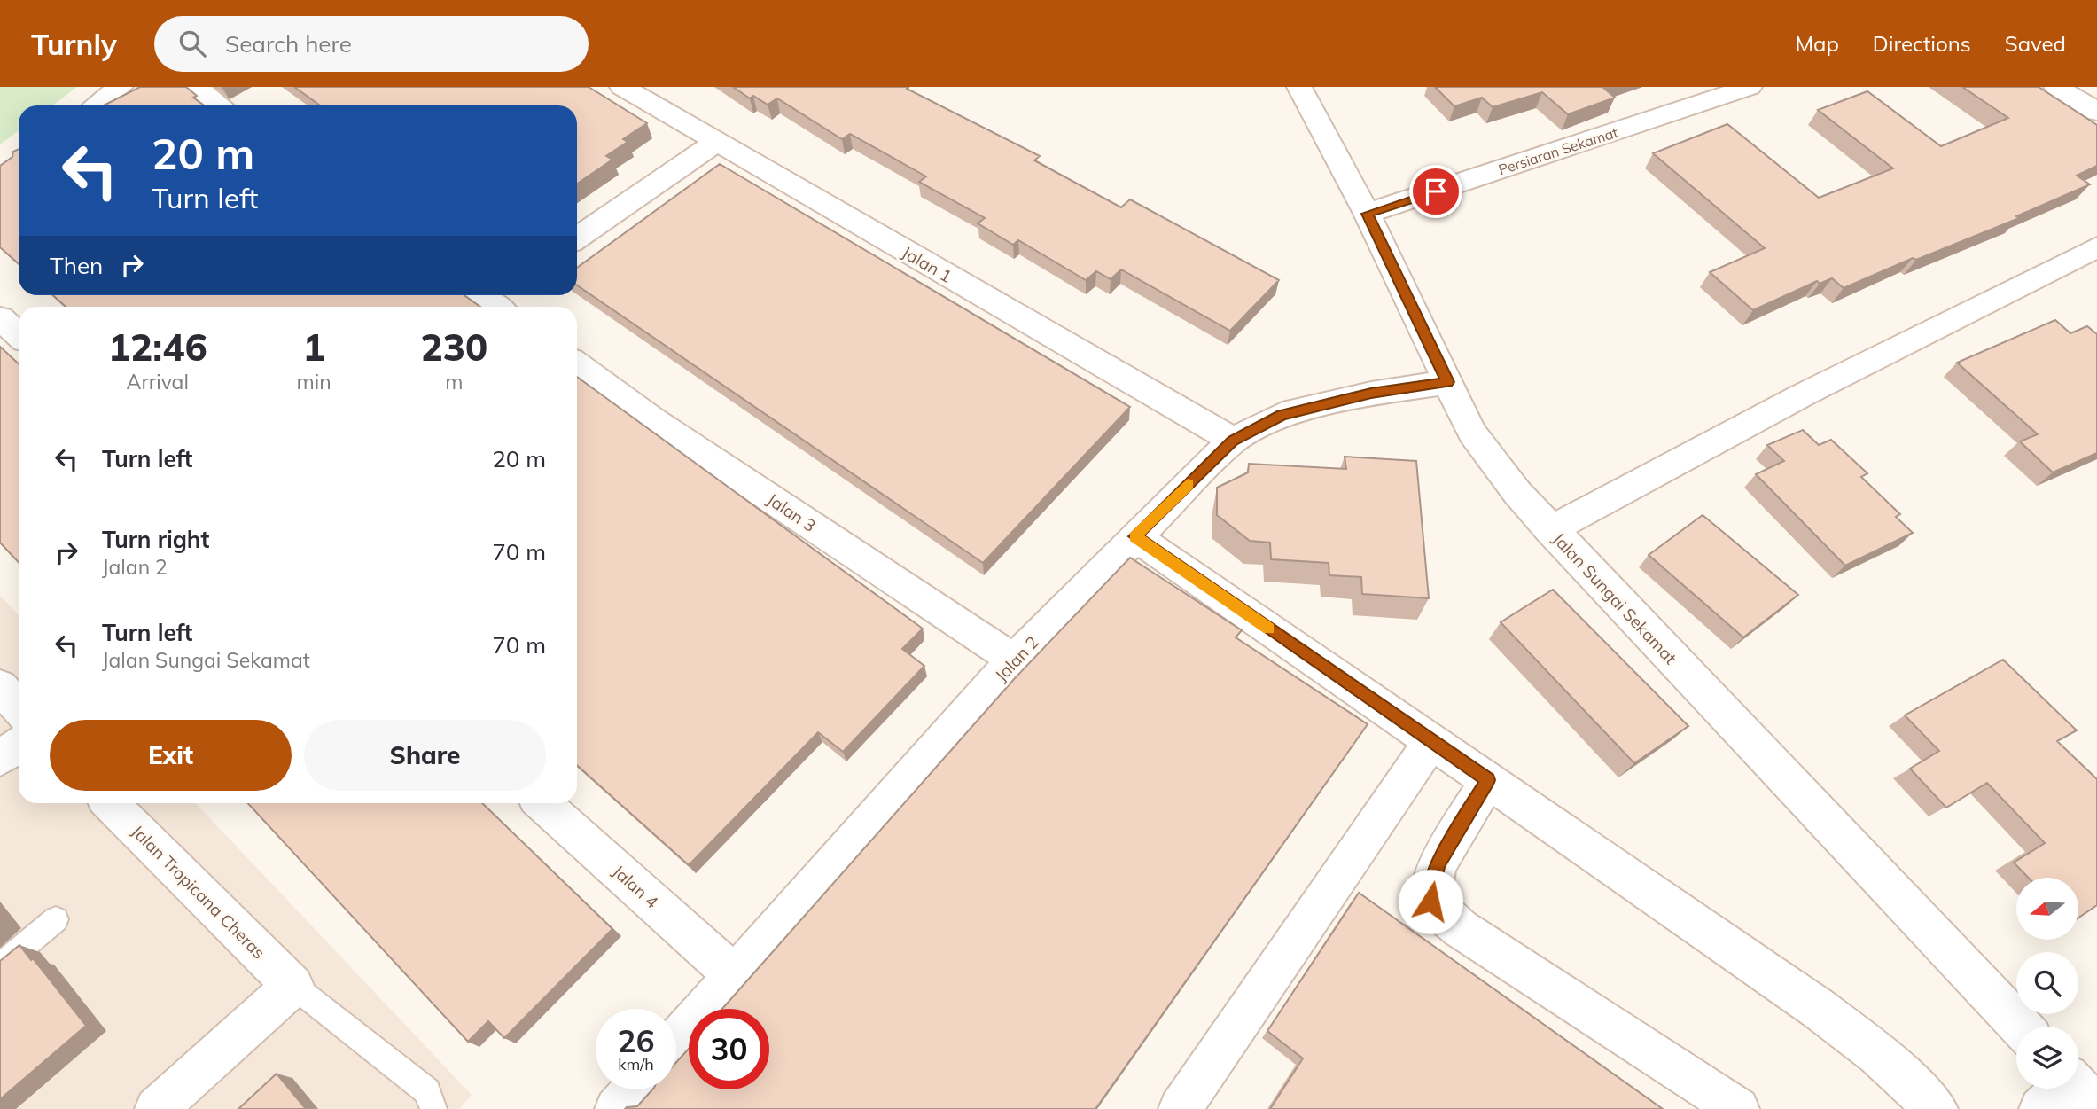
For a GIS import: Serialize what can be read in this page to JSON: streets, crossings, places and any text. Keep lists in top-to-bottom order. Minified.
{"streets":{"street":["Persiaran Sekamat","Jalan 1","Jalan 3","Jalan Sungai Sekamat","Jalan 2","Jalan 4","Jalan Tropicana Cheras"]},"crossings":[["Persiaran Sekamat","Jalan Sungai Sekamat"],["Jalan 1","Jalan 2"],["Jalan 3","Jalan 2"],["Jalan Sungai Sekamat","Jalan 2"],["Jalan 2","Jalan 4"]],"north":"left","page":{"header":"Turnly","search":"Search here","nav":["Map","Directions","Saved"],"turn":["20 m","Turn left"],"then":"Then","eta":["12:46","Arrival","1","min","230","m"],"list":[{"name":"Turn left","value":"20 m"},{"name":"Turn right","note":"Jalan 2","value":"70 m"},{"name":"Turn left","note":"Jalan Sungai Sekamat","value":"70 m"}],"buttons":["Exit","Share"],"speed":"26 km/h","limit":"30"}}
